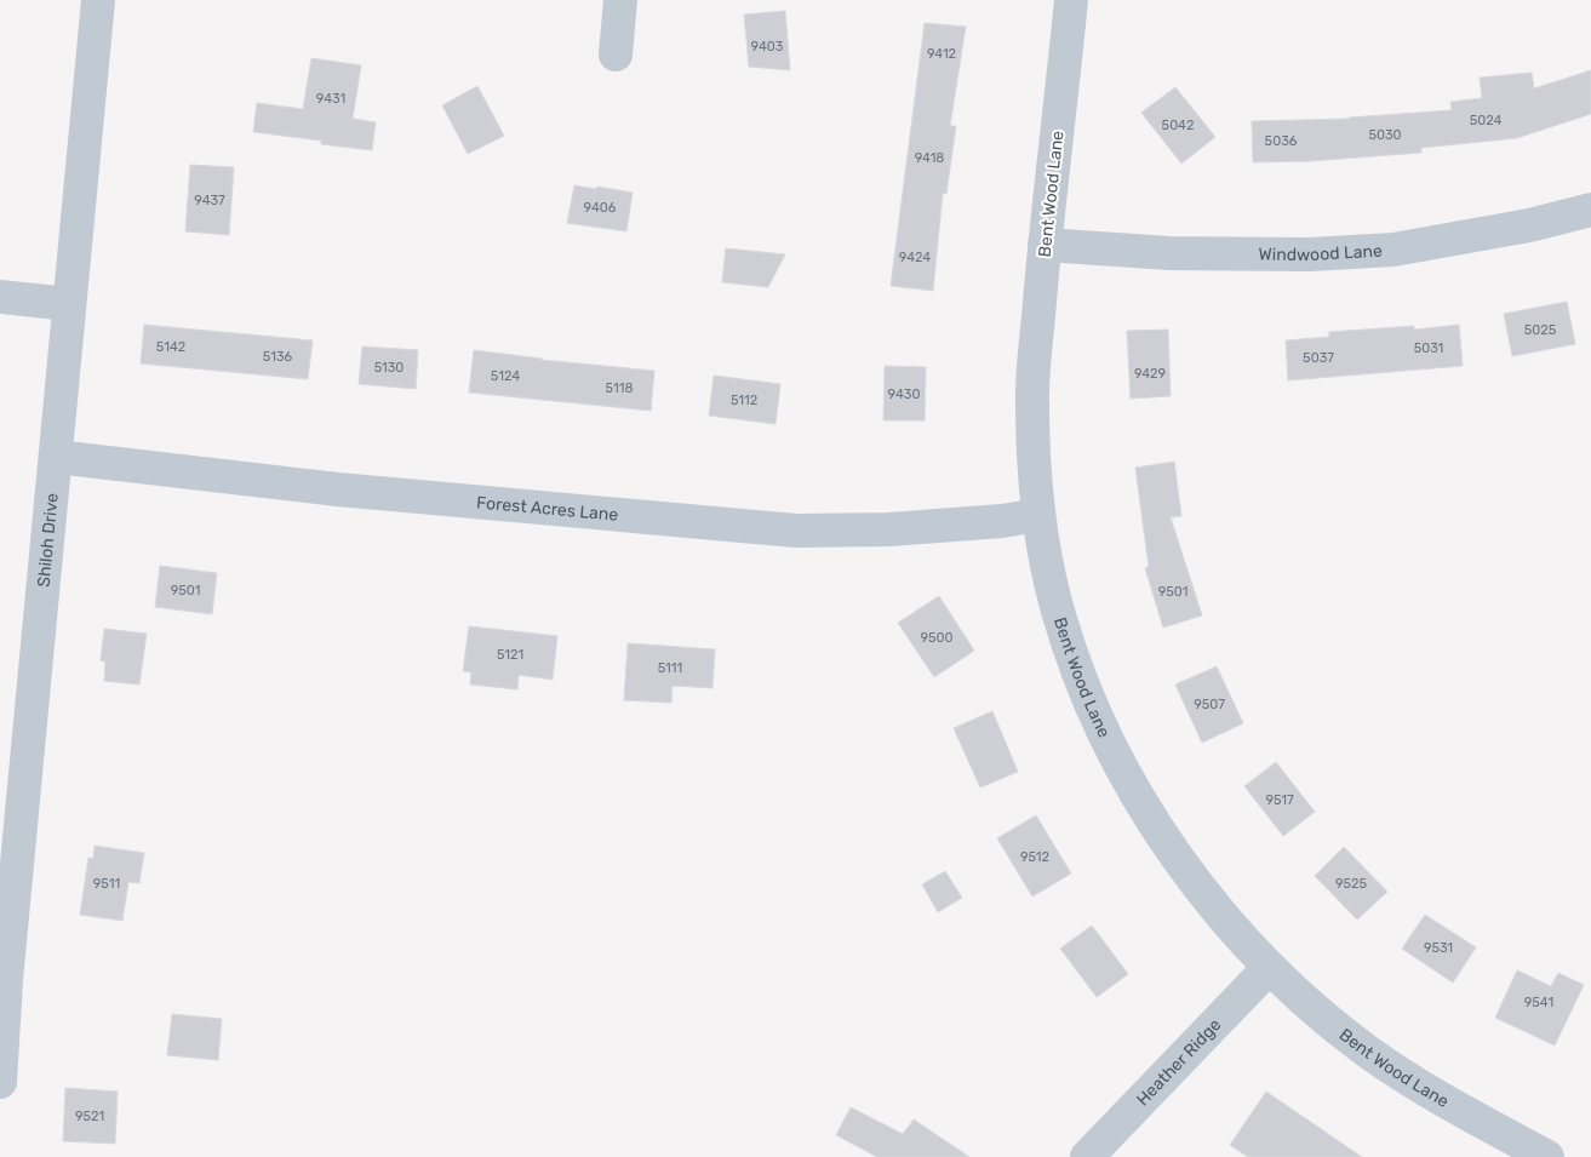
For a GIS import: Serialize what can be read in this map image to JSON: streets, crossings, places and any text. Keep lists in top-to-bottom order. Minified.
{"streets":{"street":["Bent Wood Lane","Windwood Lane","Forest Acres Lane","Shiloh Drive","Heather Ridge"]},"crossings":[["Bent Wood Lane","Windwood Lane"],["Bent Wood Lane","Forest Acres Lane"],["Bent Wood Lane","Heather Ridge"],["Forest Acres Lane","Shiloh Drive"]],"house_numbers":["9403","9412","9431","5024","5042","5030","5036","9418","9437","9406","9424","5025","5142","5031","5136","5037","5130","9429","5124","5118","9430","5112","9501","9501","9500","5121","5111","9507","9517","9512","9511","9525","9531","9541","9521"]}
